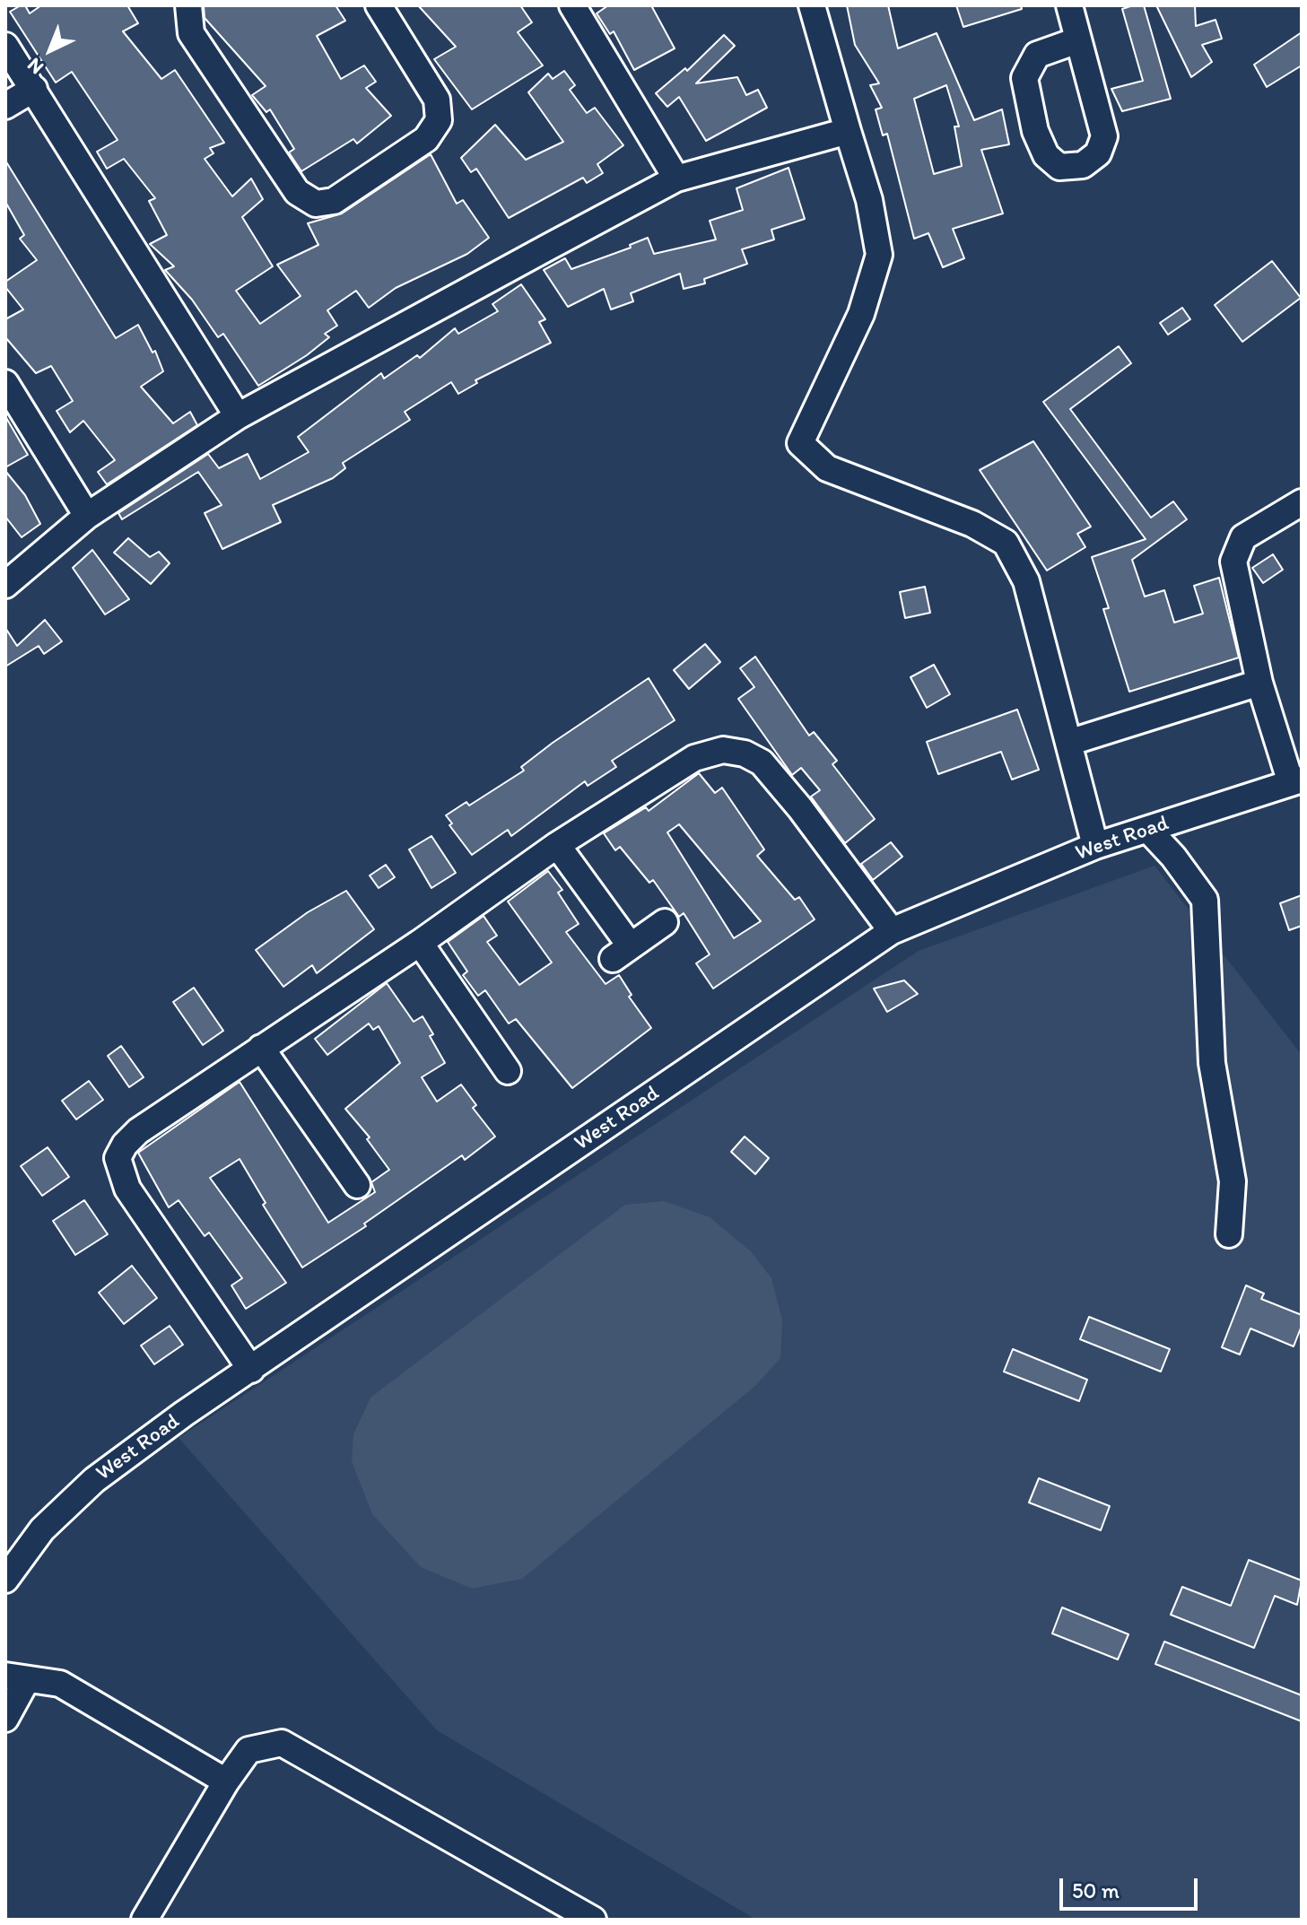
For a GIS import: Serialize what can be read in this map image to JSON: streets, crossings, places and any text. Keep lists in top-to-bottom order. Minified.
{"streets":{"street":["West Road"]},"scale_bar":"50 m","north":"bottom left"}
